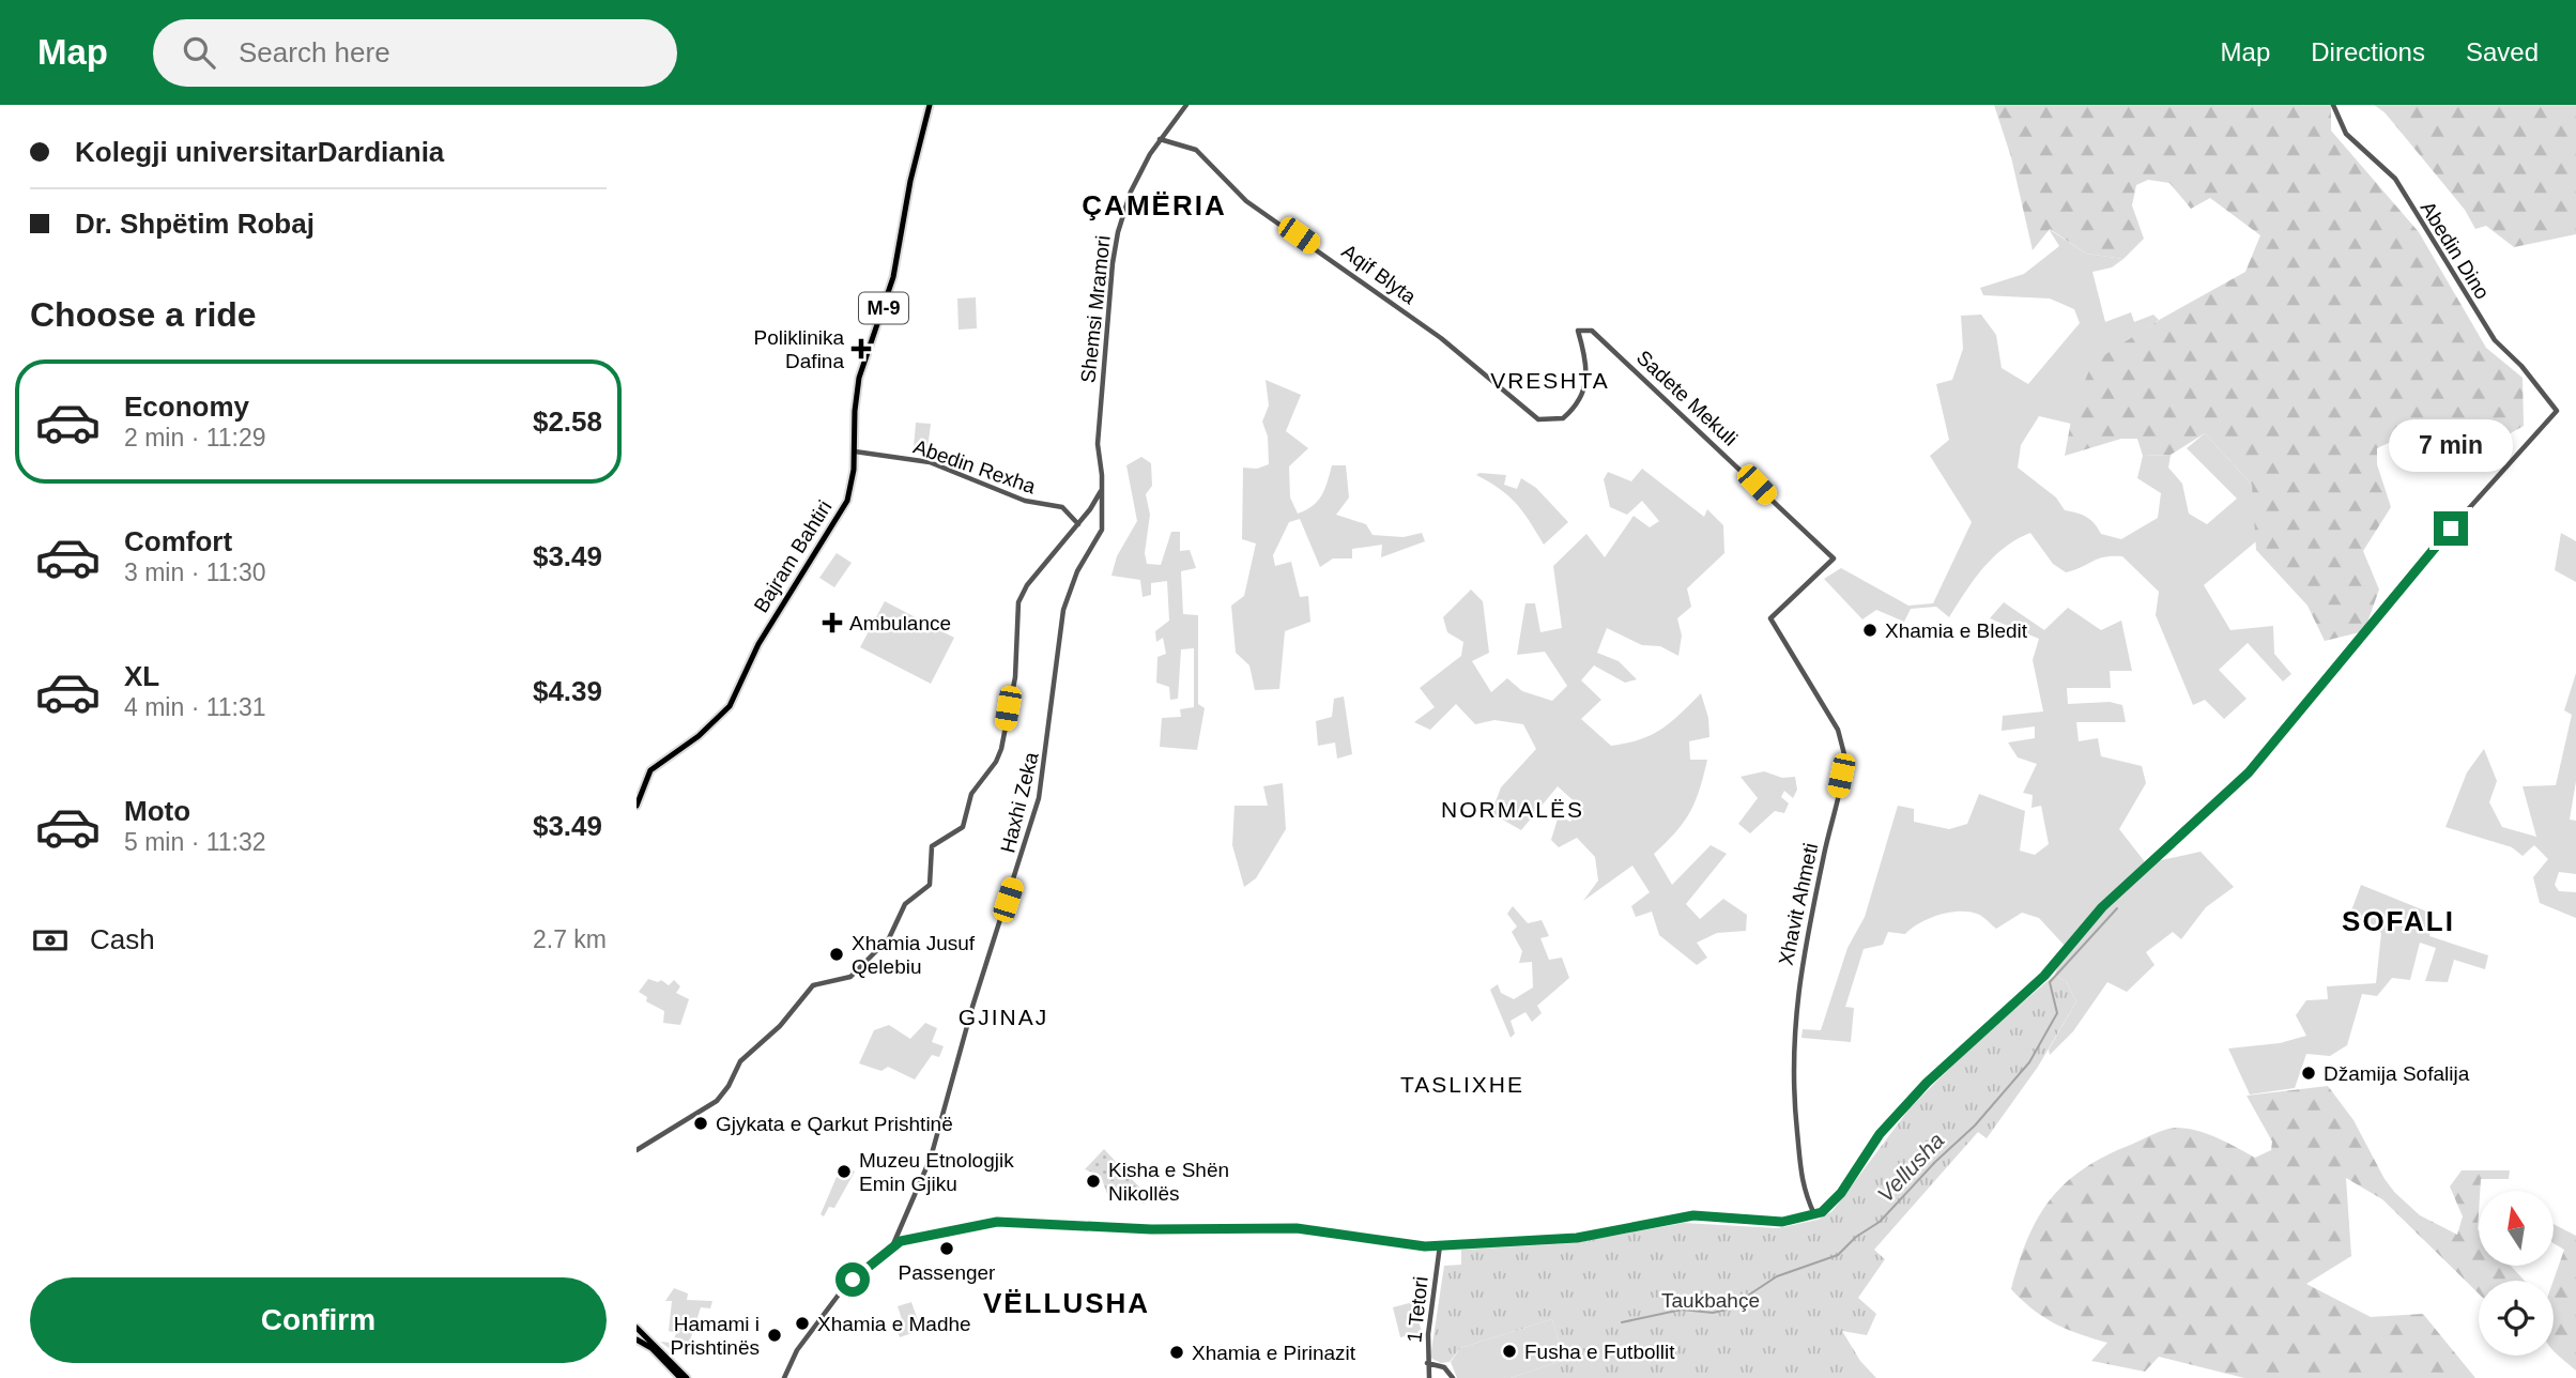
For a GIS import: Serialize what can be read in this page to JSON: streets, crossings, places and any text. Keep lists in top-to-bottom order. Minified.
{"streets":{"main road":["M-9","Bajram Bahtiri"],"street":["Abedin Dino","Aqif Blyta","Shemsi Mramori","Sadete Mekuli","Abedin Rexha","Haxhi Zeka","Xhavit Ahmeti","1 Tetori"]},"crossings":[["Abedin Dino","Xhavit Ahmeti"],["Aqif Blyta","Shemsi Mramori"],["Aqif Blyta","Sadete Mekuli"],["Shemsi Mramori","Haxhi Zeka"],["Sadete Mekuli","Xhavit Ahmeti"],["Abedin Rexha","Bajram Bahtiri"]],"districts":["ÇAMËRIA","VRESHTA","NORMALËS","SOFALI","GJINAJ","TASLIXHE","VËLLUSHA"],"water":["Vellusha"],"parks":["Taukbahçe"],"places":{"health":["Poliklinika Dafina","Ambulance"],"other":["Xhamia e Bledit","Xhamia Jusuf Qelebiu","Džamija Sofalija","Gjykata e Qarkut Prishtinë","Muzeu Etnologjik Emin Gjiku","Kisha e Shën Nikollës","Passenger","Xhamia e Madhe","Hamami i Prishtinës","Fusha e Futbollit","Xhamia e Pirinazit"]},"north":"top","page":{"header":"Map","search":"Search here","nav":["Map","Directions","Saved"],"banner":["Kolegji universitarDardiania","Dr. Shpëtim Robaj"],"heading":"Choose a ride","list":[{"name":"Economy","note":"2 min · 11:29","value":"$2.58"},{"name":"Comfort","note":"3 min · 11:30","value":"$3.49"},{"name":"XL","note":"4 min · 11:31","value":"$4.39"},{"name":"Moto","note":"5 min · 11:32","value":"$3.49"}],"bubble":"7 min","pay":["Cash","2.7 km"],"buttons":"Confirm"}}
